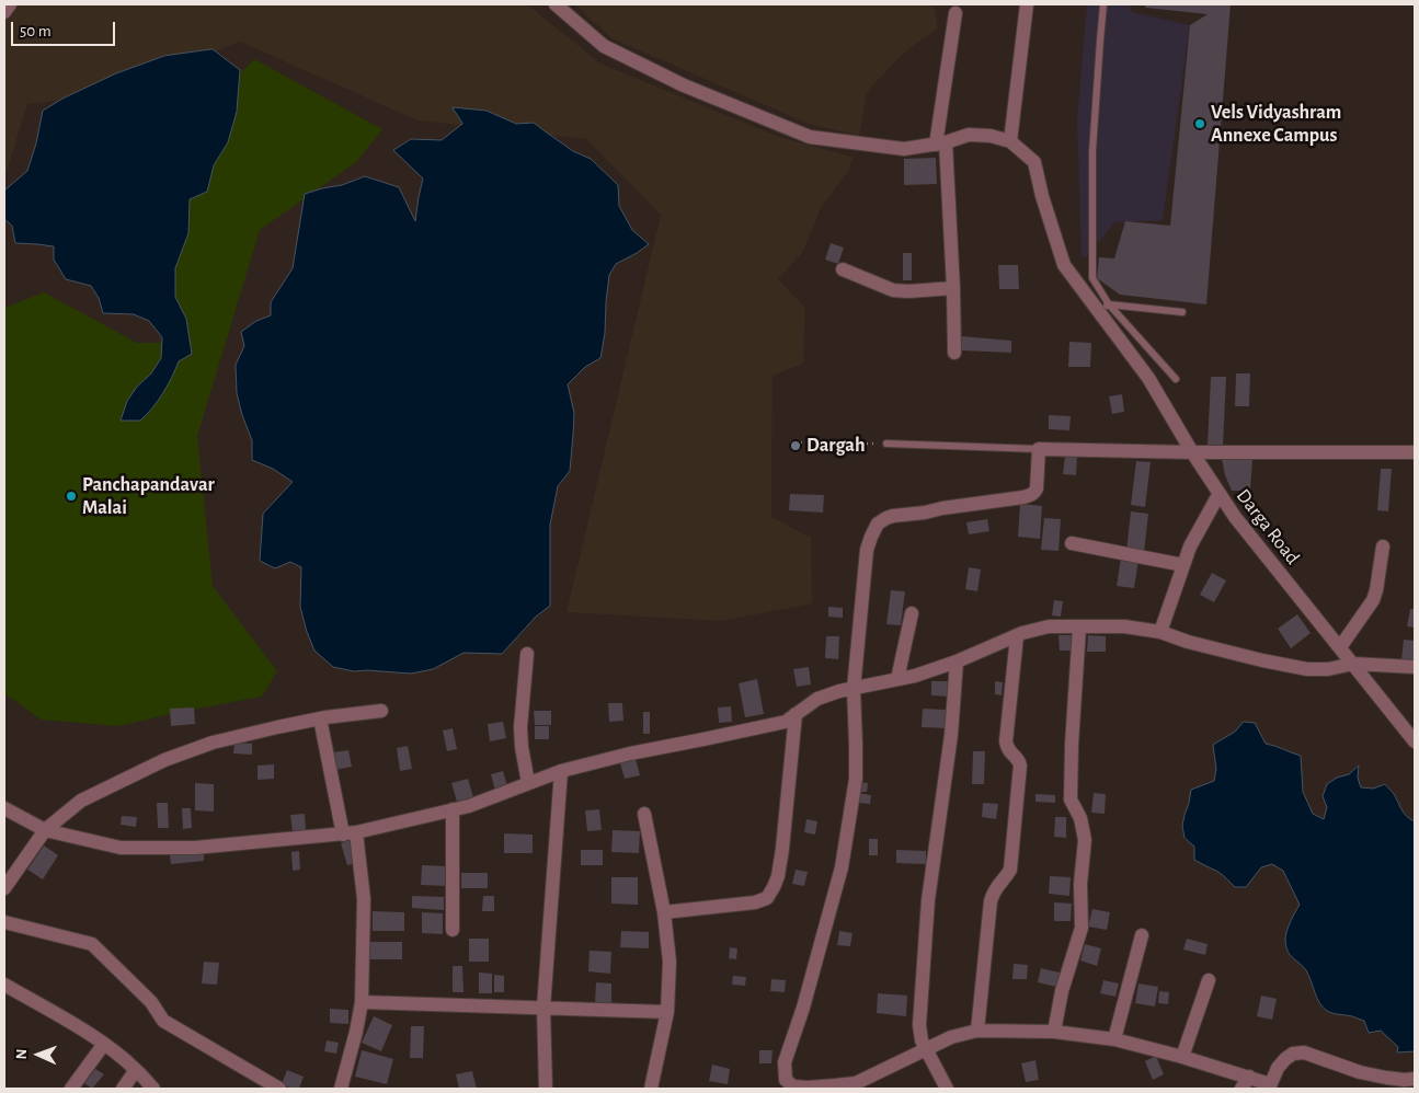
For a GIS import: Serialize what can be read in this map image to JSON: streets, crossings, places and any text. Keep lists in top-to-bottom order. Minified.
{"streets":{"street":["Darga Road"]},"places":["Vels Vidyashram Annexe Campus","Dargah","Panchapandavar Malai"],"scale_bar":"50 m","north":"left"}
